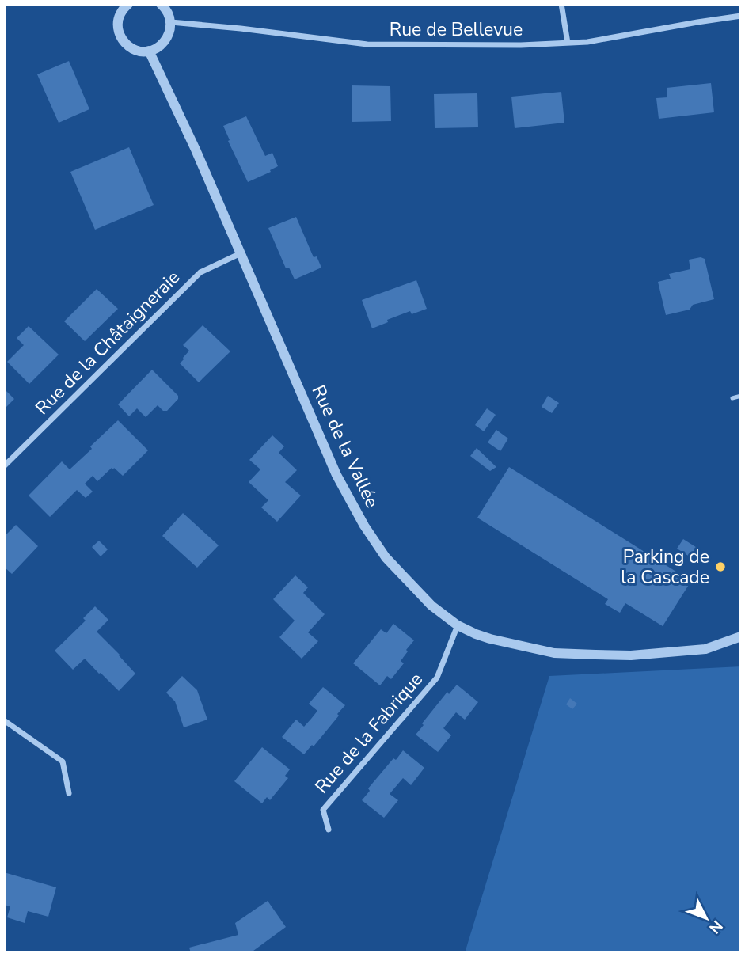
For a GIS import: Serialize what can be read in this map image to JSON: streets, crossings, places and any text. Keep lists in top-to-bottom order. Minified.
{"streets":{"street":["Rue de Bellevue","Rue de la Châtaigneraie","Rue de la Vallée","Rue de la Fabrique"]},"crossings":[["Rue de la Châtaigneraie","Rue de la Vallée"],["Rue de la Vallée","Rue de la Fabrique"]],"places":["Parking de la Cascade"],"north":"bottom right"}
